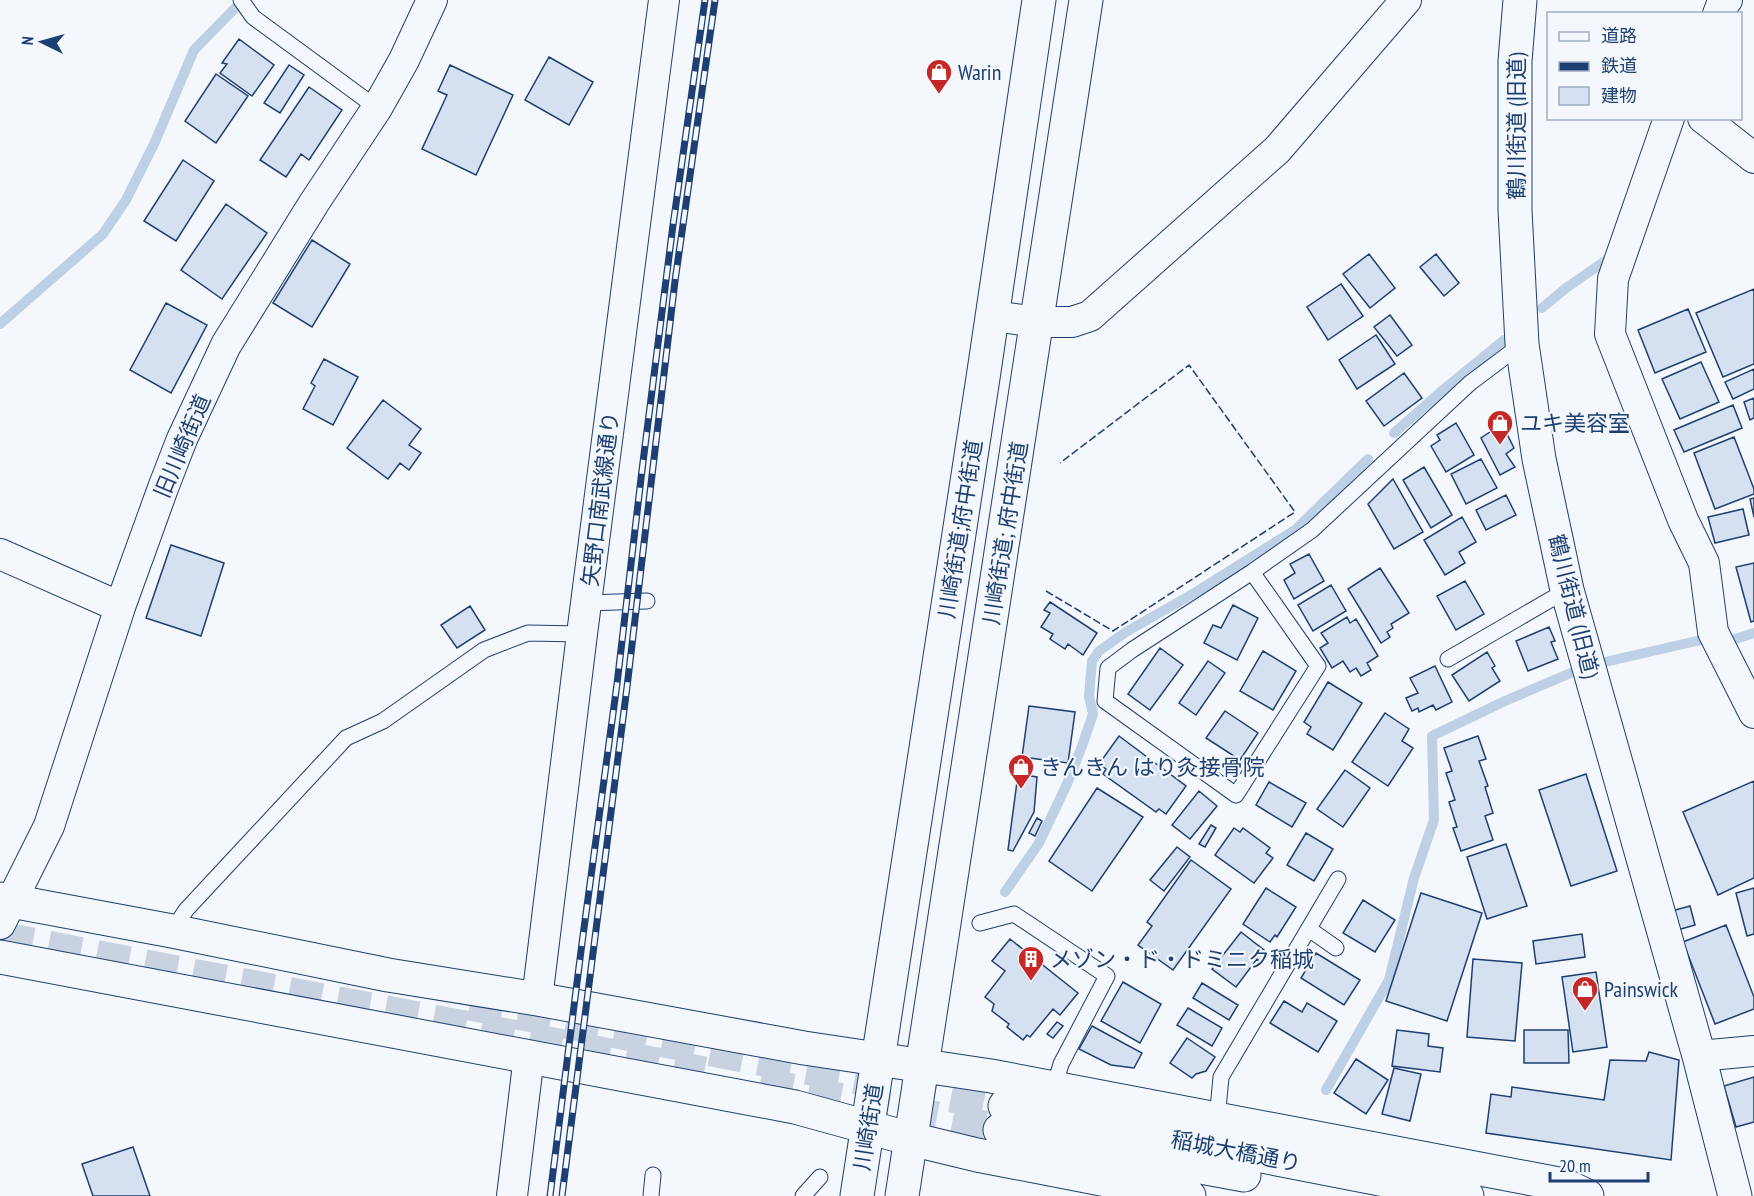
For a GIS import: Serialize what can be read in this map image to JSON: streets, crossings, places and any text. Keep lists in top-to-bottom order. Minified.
{"streets":{"main road":["鶴川街道 (旧道)","川崎街道;府中街道","川崎街道; 府中街道","川崎街道","稲城大橋通り"],"street":["旧川崎街道","矢野口南武線通り"]},"crossings":[["川崎街道;府中街道","川崎街道"],["川崎街道; 府中街道","川崎街道"]],"places":{"shop":["Warin","ユキ美容室","きんきん はり灸接骨院","Painswick"],"building":["メゾン・ド・ドミニク稲城"]},"legend":["道路","鉄道","建物"],"scale_bar":"20 m","north":"left"}
